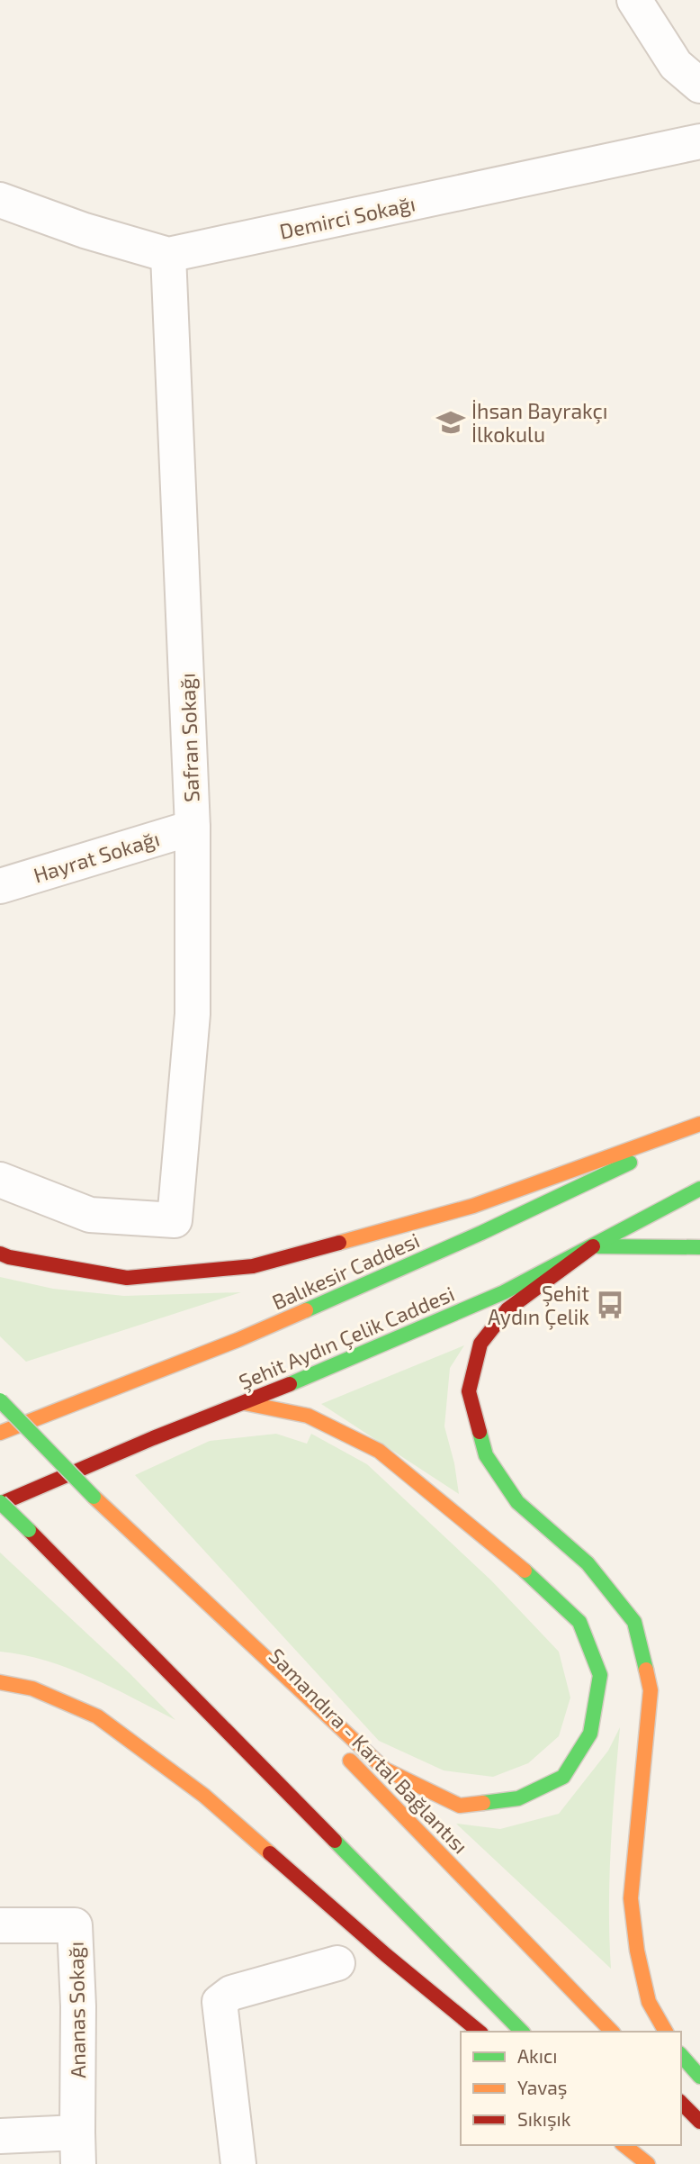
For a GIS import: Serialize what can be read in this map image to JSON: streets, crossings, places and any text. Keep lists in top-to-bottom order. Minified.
{"streets":{"main road":["Balıkesir Caddesi","Şehit Aydın Çelik Caddesi","Samandıra - Kartal Bağlantısı"],"street":["Demirci Sokağı","Safran Sokağı","Hayrat Sokağı","Ananas Sokağı"]},"crossings":[["Demirci Sokağı","Safran Sokağı"],["Safran Sokağı","Hayrat Sokağı"]],"places":{"school or university":["İhsan Bayrakçı İlkokulu"],"bus stop":["Şehit Aydın Çelik"]},"legend":["Akıcı","Yavaş","Sıkışık"]}
